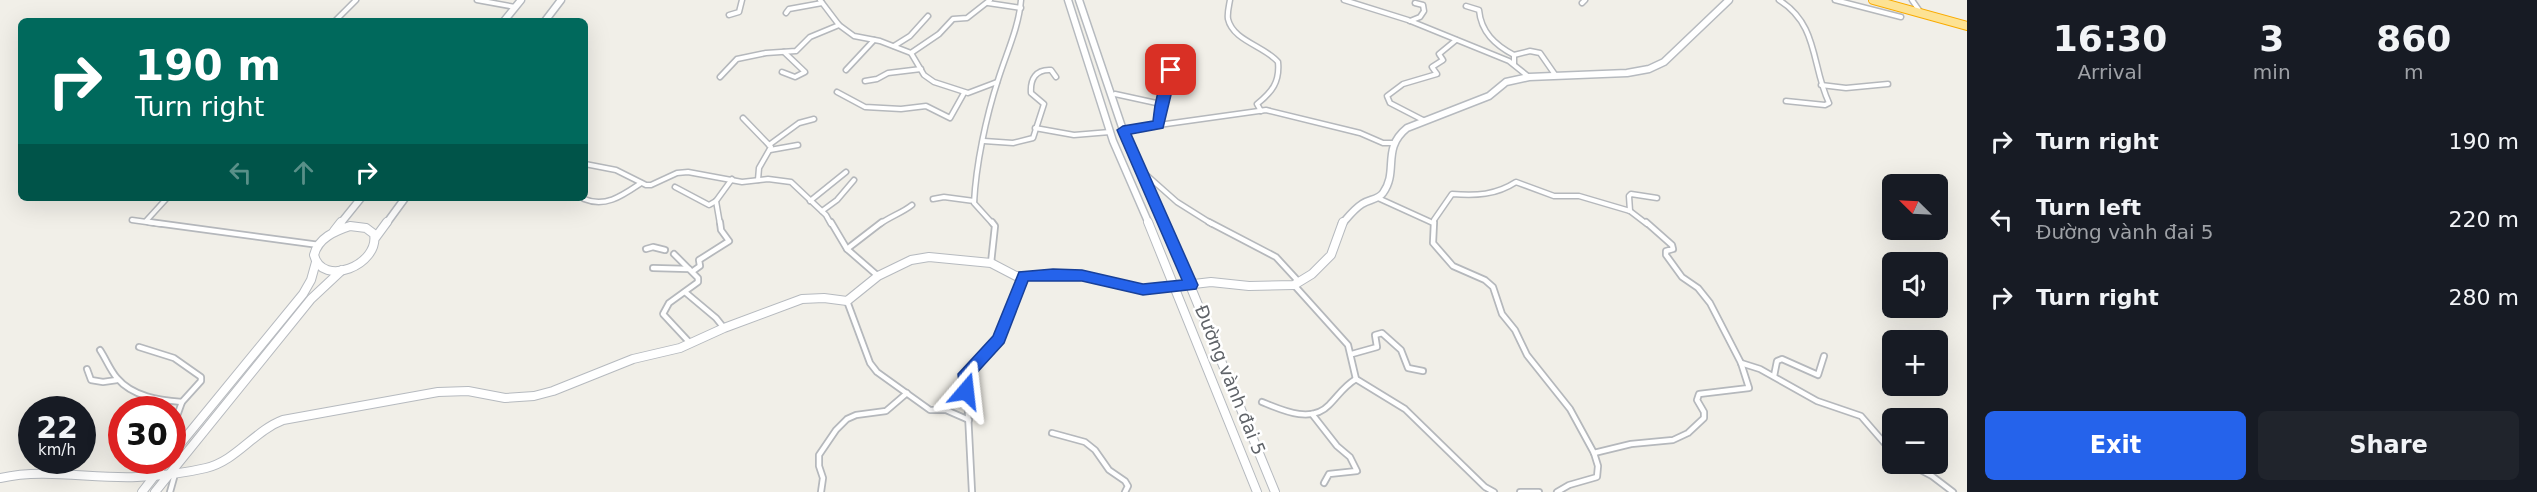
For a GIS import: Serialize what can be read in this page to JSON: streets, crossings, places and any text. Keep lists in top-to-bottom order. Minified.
{"streets":{"street":["Đường vành đai 5"]},"north":"top left","page":{"eta":["16:30","Arrival","3","min","860","m"],"turn":["190 m","Turn right"],"list":[{"name":"Turn right","value":"190 m"},{"name":"Turn left","note":"Đường vành đai 5","value":"220 m"},{"name":"Turn right","value":"280 m"}],"map_buttons":["+","−"],"speed":"22 km/h","limit":"30","buttons":["Exit","Share"]}}
